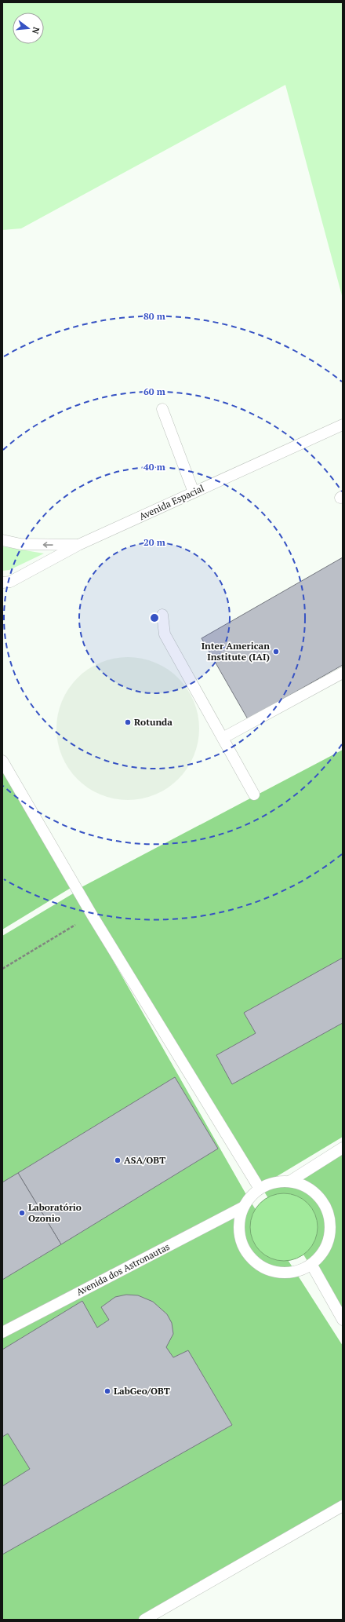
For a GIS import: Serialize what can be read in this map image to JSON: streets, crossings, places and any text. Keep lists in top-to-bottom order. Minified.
{"streets":{"lane":["Avenida Espacial","Avenida dos Astronautas"]},"places":["Inter American Institute (IAI)","Rotunda","ASA/OBT","Laboratório Ozonio","LabGeo/OBT"],"north":"right","rings":["80 m","60 m","40 m","20 m"]}
